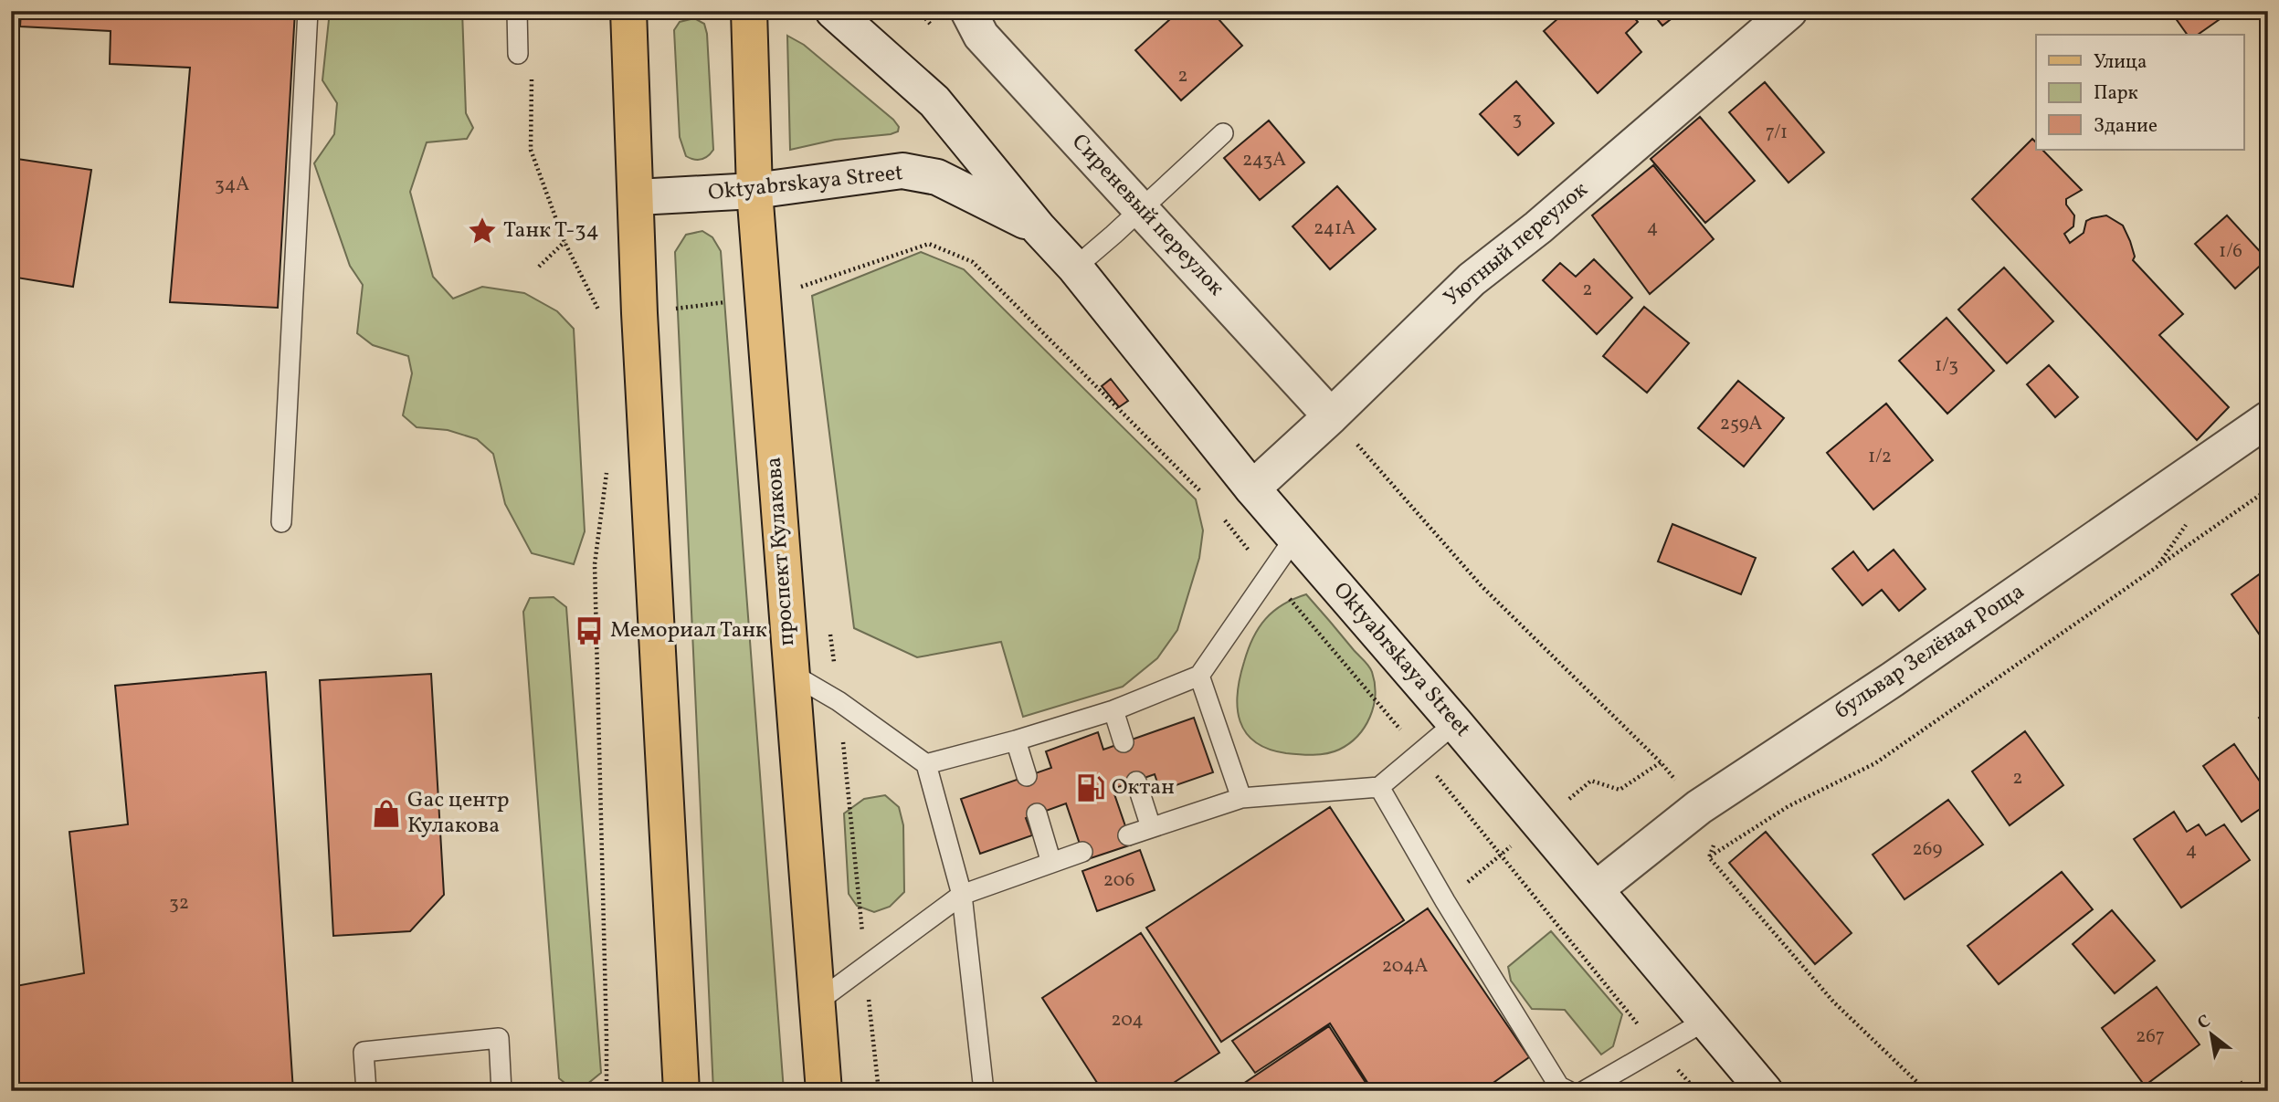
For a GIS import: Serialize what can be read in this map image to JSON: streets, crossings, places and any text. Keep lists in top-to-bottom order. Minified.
{"streets":{"main road":["проспект Кулакова"],"street":["Oktyabrskaya Street","Сиреневый переулок","Уютный переулок","бульвар Зелёная Роща"]},"crossings":[["Oktyabrskaya Street","Уютный переулок"],["Oktyabrskaya Street","проспект Кулакова"],["Oktyabrskaya Street","бульвар Зелёная Роща"],["Сиреневый переулок","Уютный переулок"]],"places":{"place":["Танк Т-34"],"bus stop":["Мемориал Танк"],"fuel station":["Октан"],"shop":["Gac центр Кулакова"]},"house_numbers":["2","3","7/1","243А","34А","4","241А","1/6","2","1/3","259А","1/2","2","269","4","206","32","204А","204","267"],"legend":["Улица","Парк","Здание"],"north":"top left"}
